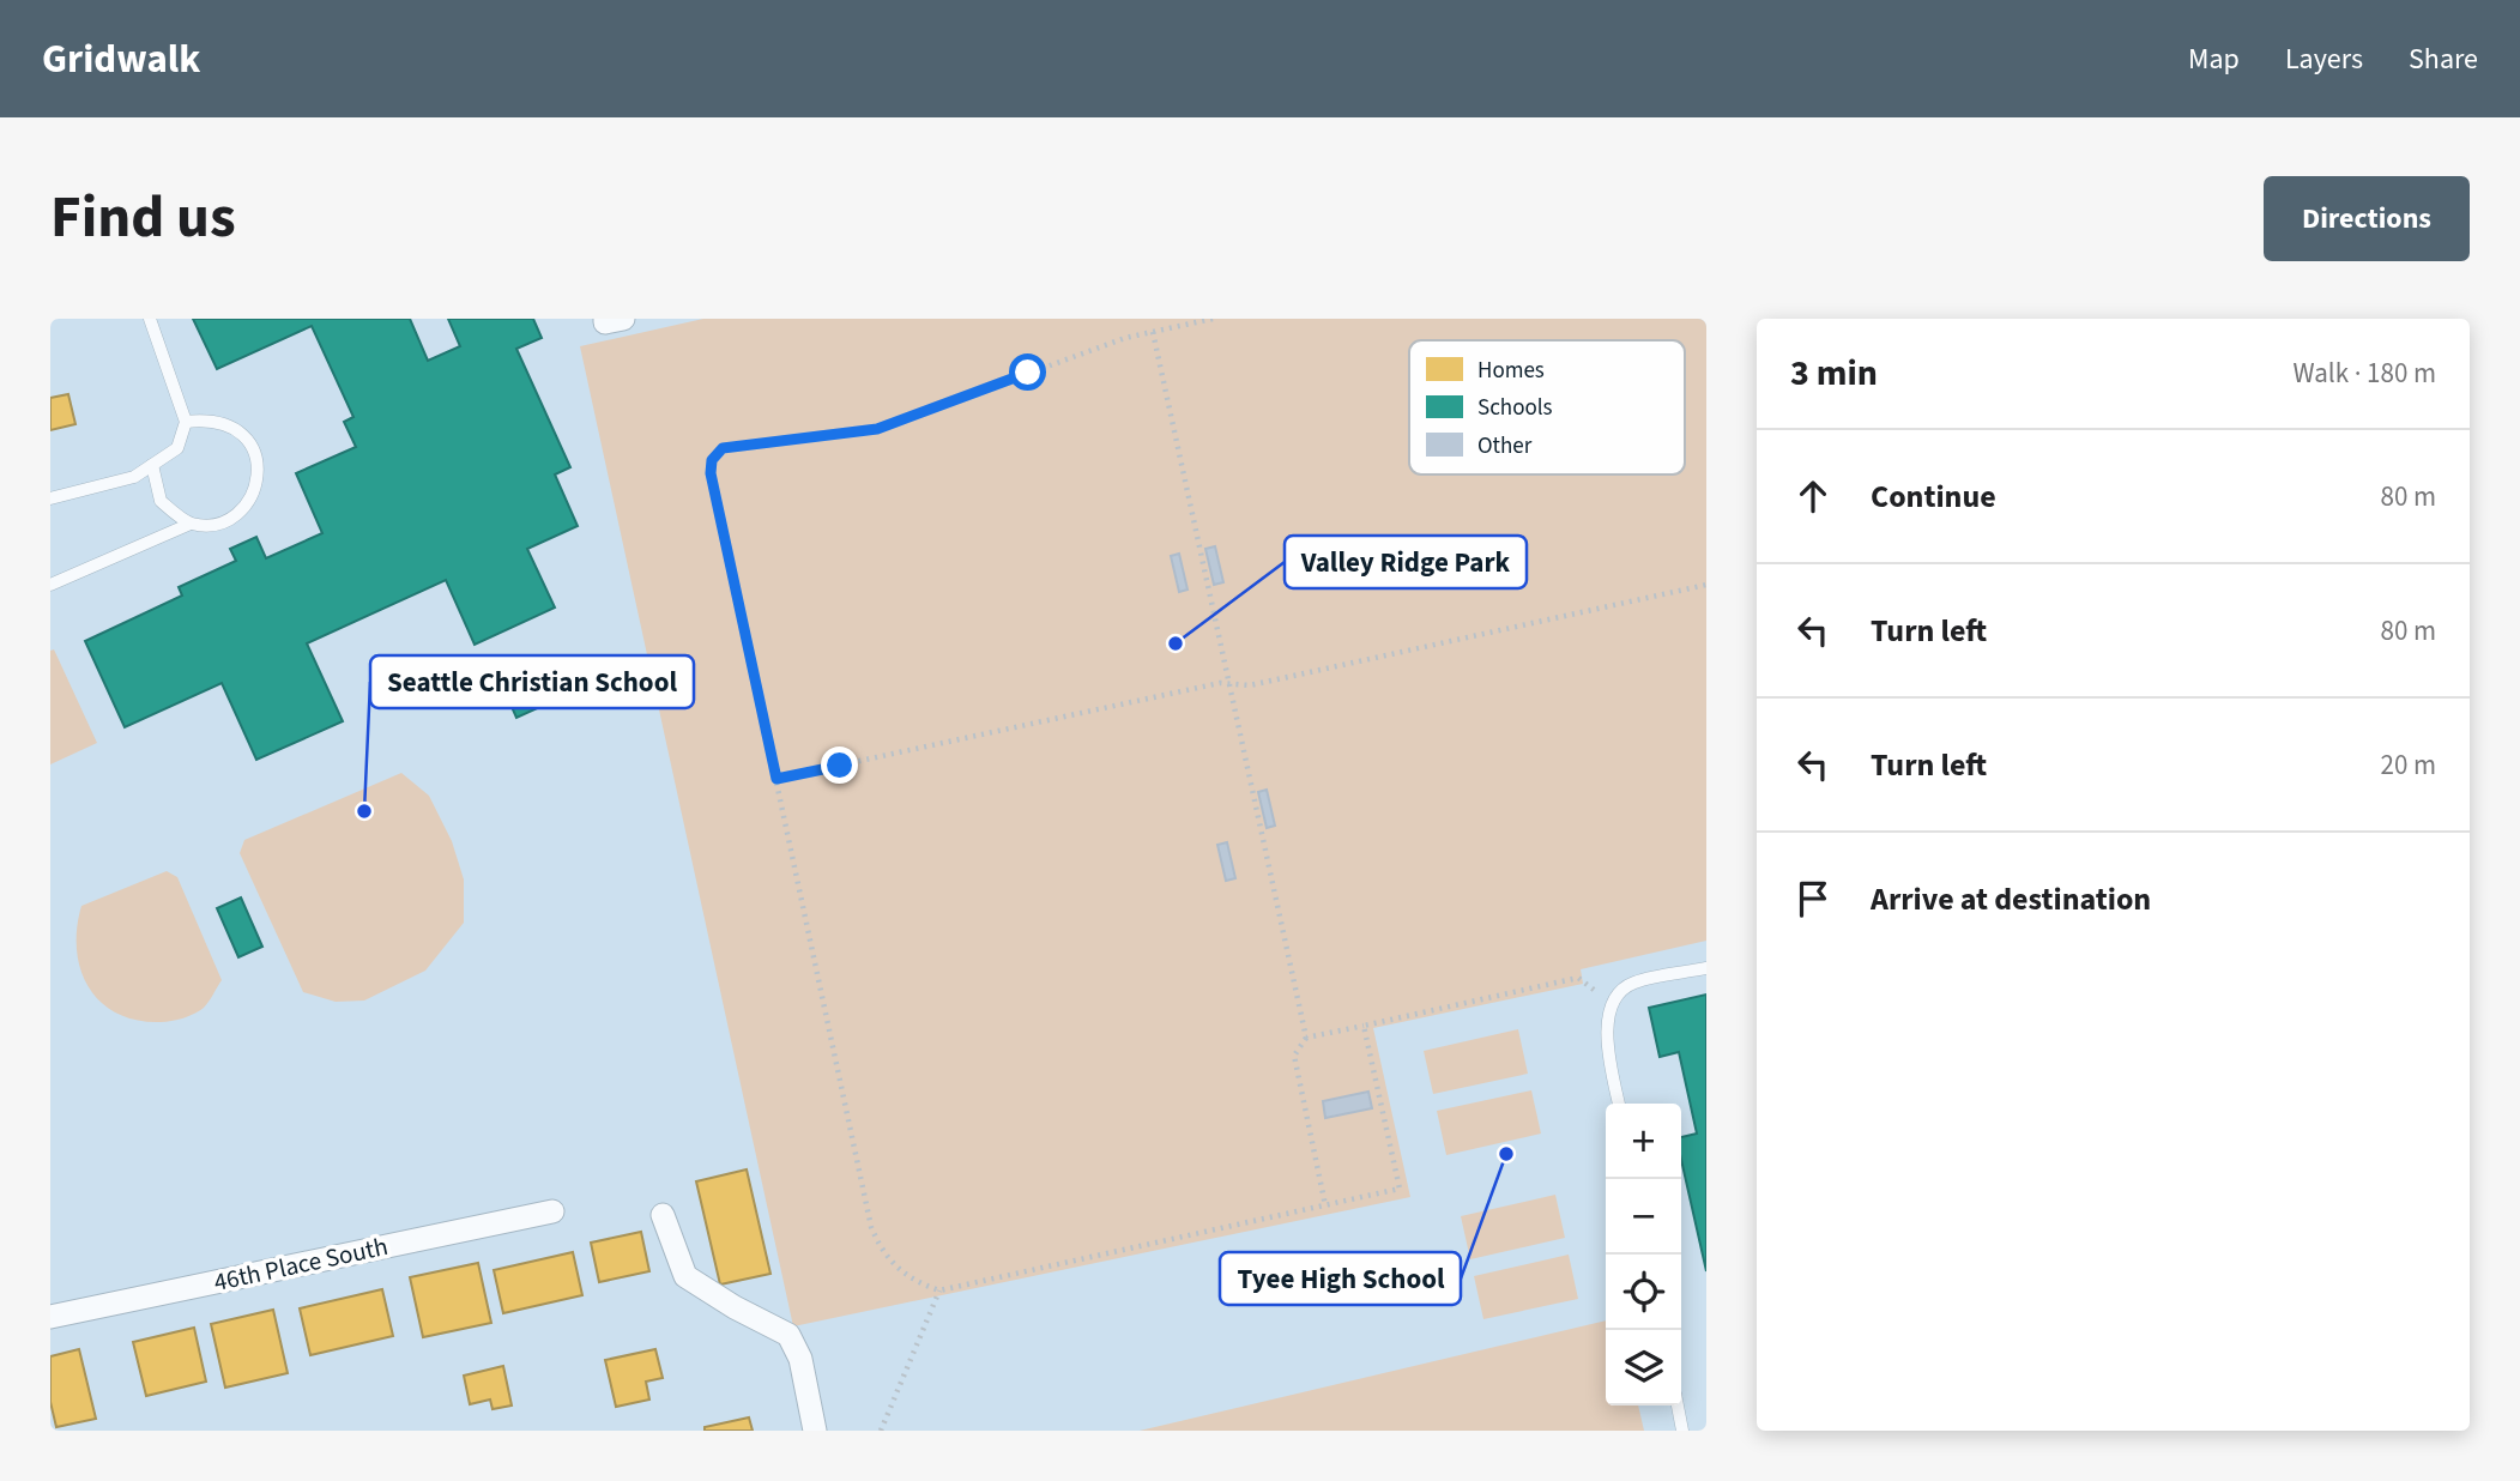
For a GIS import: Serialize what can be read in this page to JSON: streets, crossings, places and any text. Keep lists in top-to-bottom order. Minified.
{"streets":{"street":["46th Place South"]},"places":["Valley Ridge Park","Seattle Christian School","Tyee High School"],"legend":["Homes","Schools","Other"],"page":{"header":"Gridwalk","nav":["Map","Layers","Share"],"title":"Find us","buttons":"Directions","heading":["3 min","Walk · 180 m"],"list":[["Continue","80 m"],["Turn left","80 m"],["Turn left","20 m"],"Arrive at destination"],"map_buttons":["+","−"]}}
